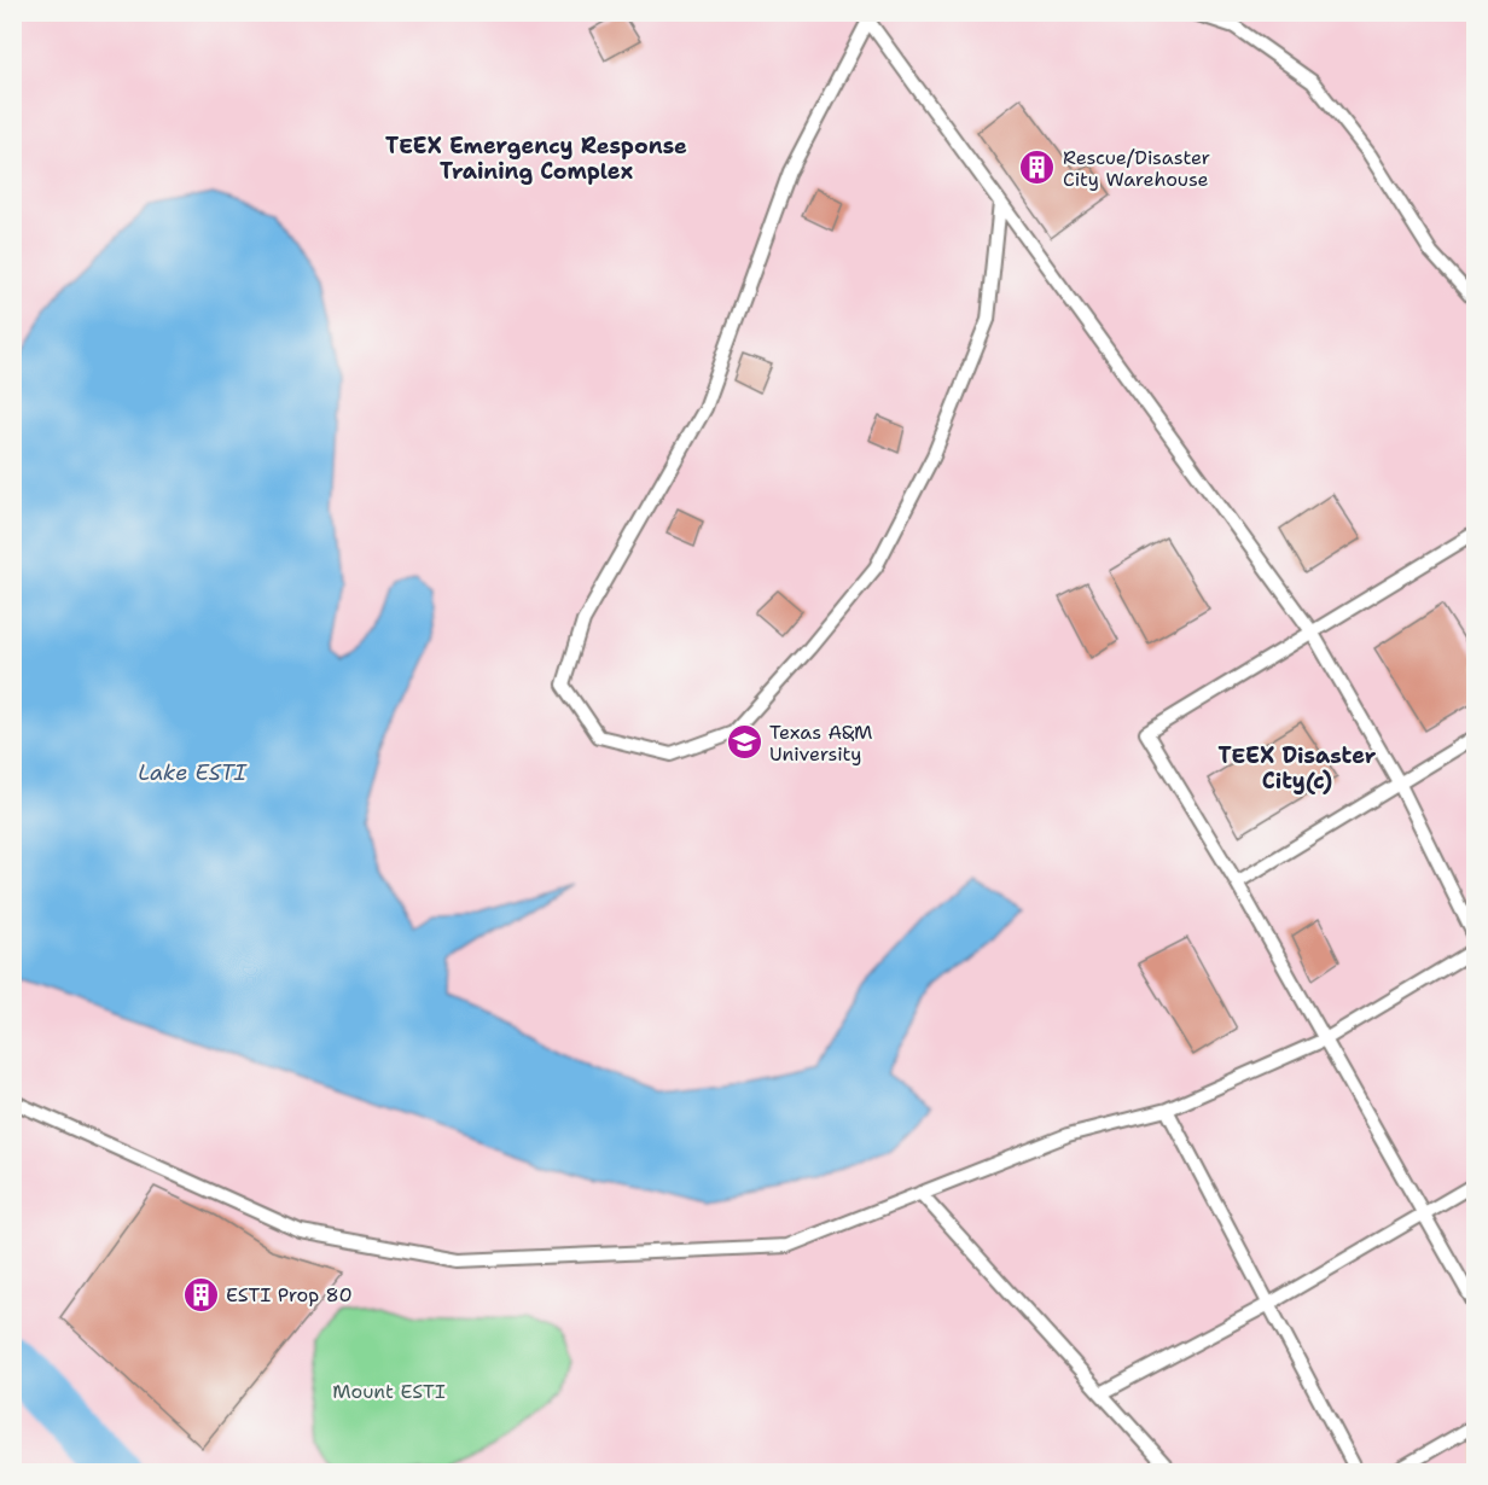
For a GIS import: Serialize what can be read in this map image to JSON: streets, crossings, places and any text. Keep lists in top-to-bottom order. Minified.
{"districts":["TEEX Emergency Response Training Complex","TEEX Disaster City(c)"],"water":["Lake ESTI"],"parks":["Mount ESTI"],"places":{"building":["Rescue/Disaster City Warehouse","ESTI Prop 80"],"school or university":["Texas A&M University"]}}
